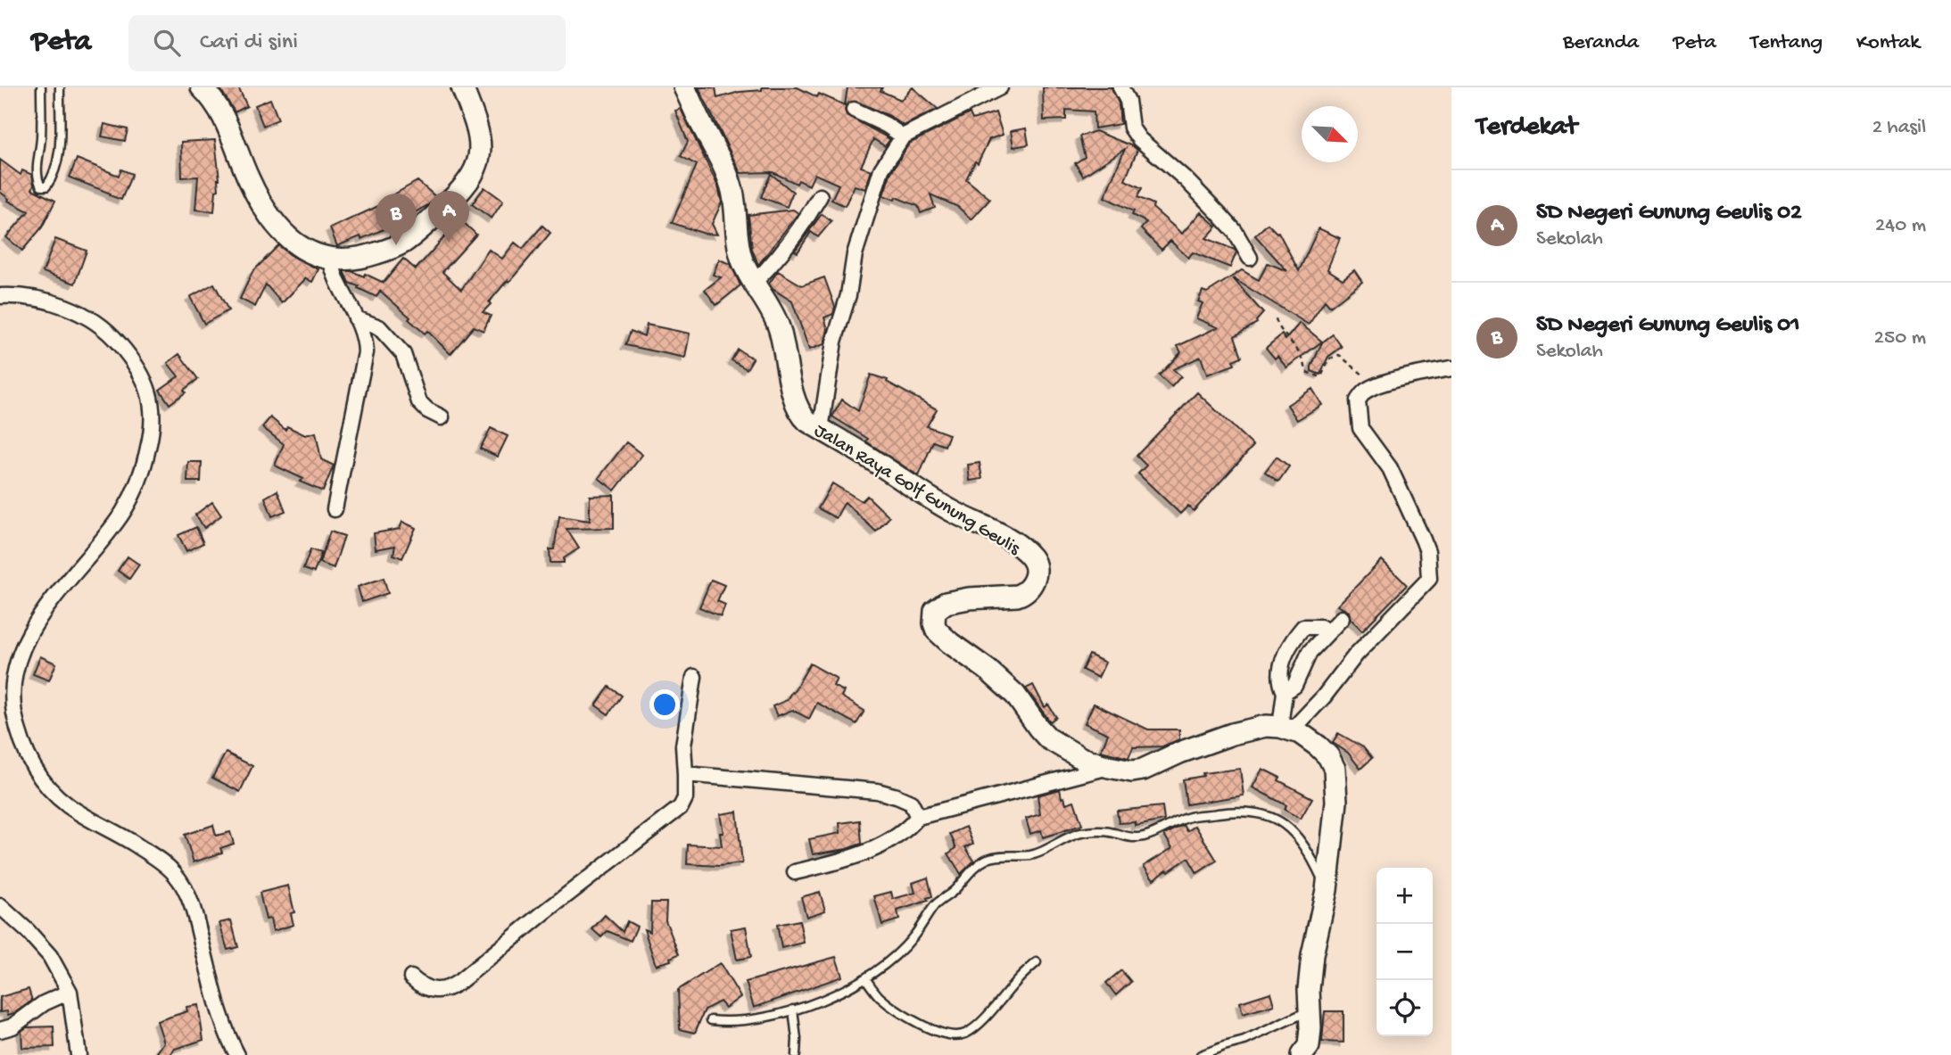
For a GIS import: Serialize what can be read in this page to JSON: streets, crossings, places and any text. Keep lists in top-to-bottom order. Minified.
{"streets":{"main road":["Jalan Raya Golf Gunung Geulis"]},"north":"bottom right","page":{"header":"Peta","search":"Cari di sini","nav":["Beranda","Peta","Tentang","Kontak"],"heading":["Terdekat","2 hasil"],"list":[{"mark":"A","name":"SD Negeri Gunung Geulis 02","note":"Sekolah","value":"240 m"},{"mark":"B","name":"SD Negeri Gunung Geulis 01","note":"Sekolah","value":"250 m"}],"pins":["A","B"],"map_buttons":["+","−"]}}
